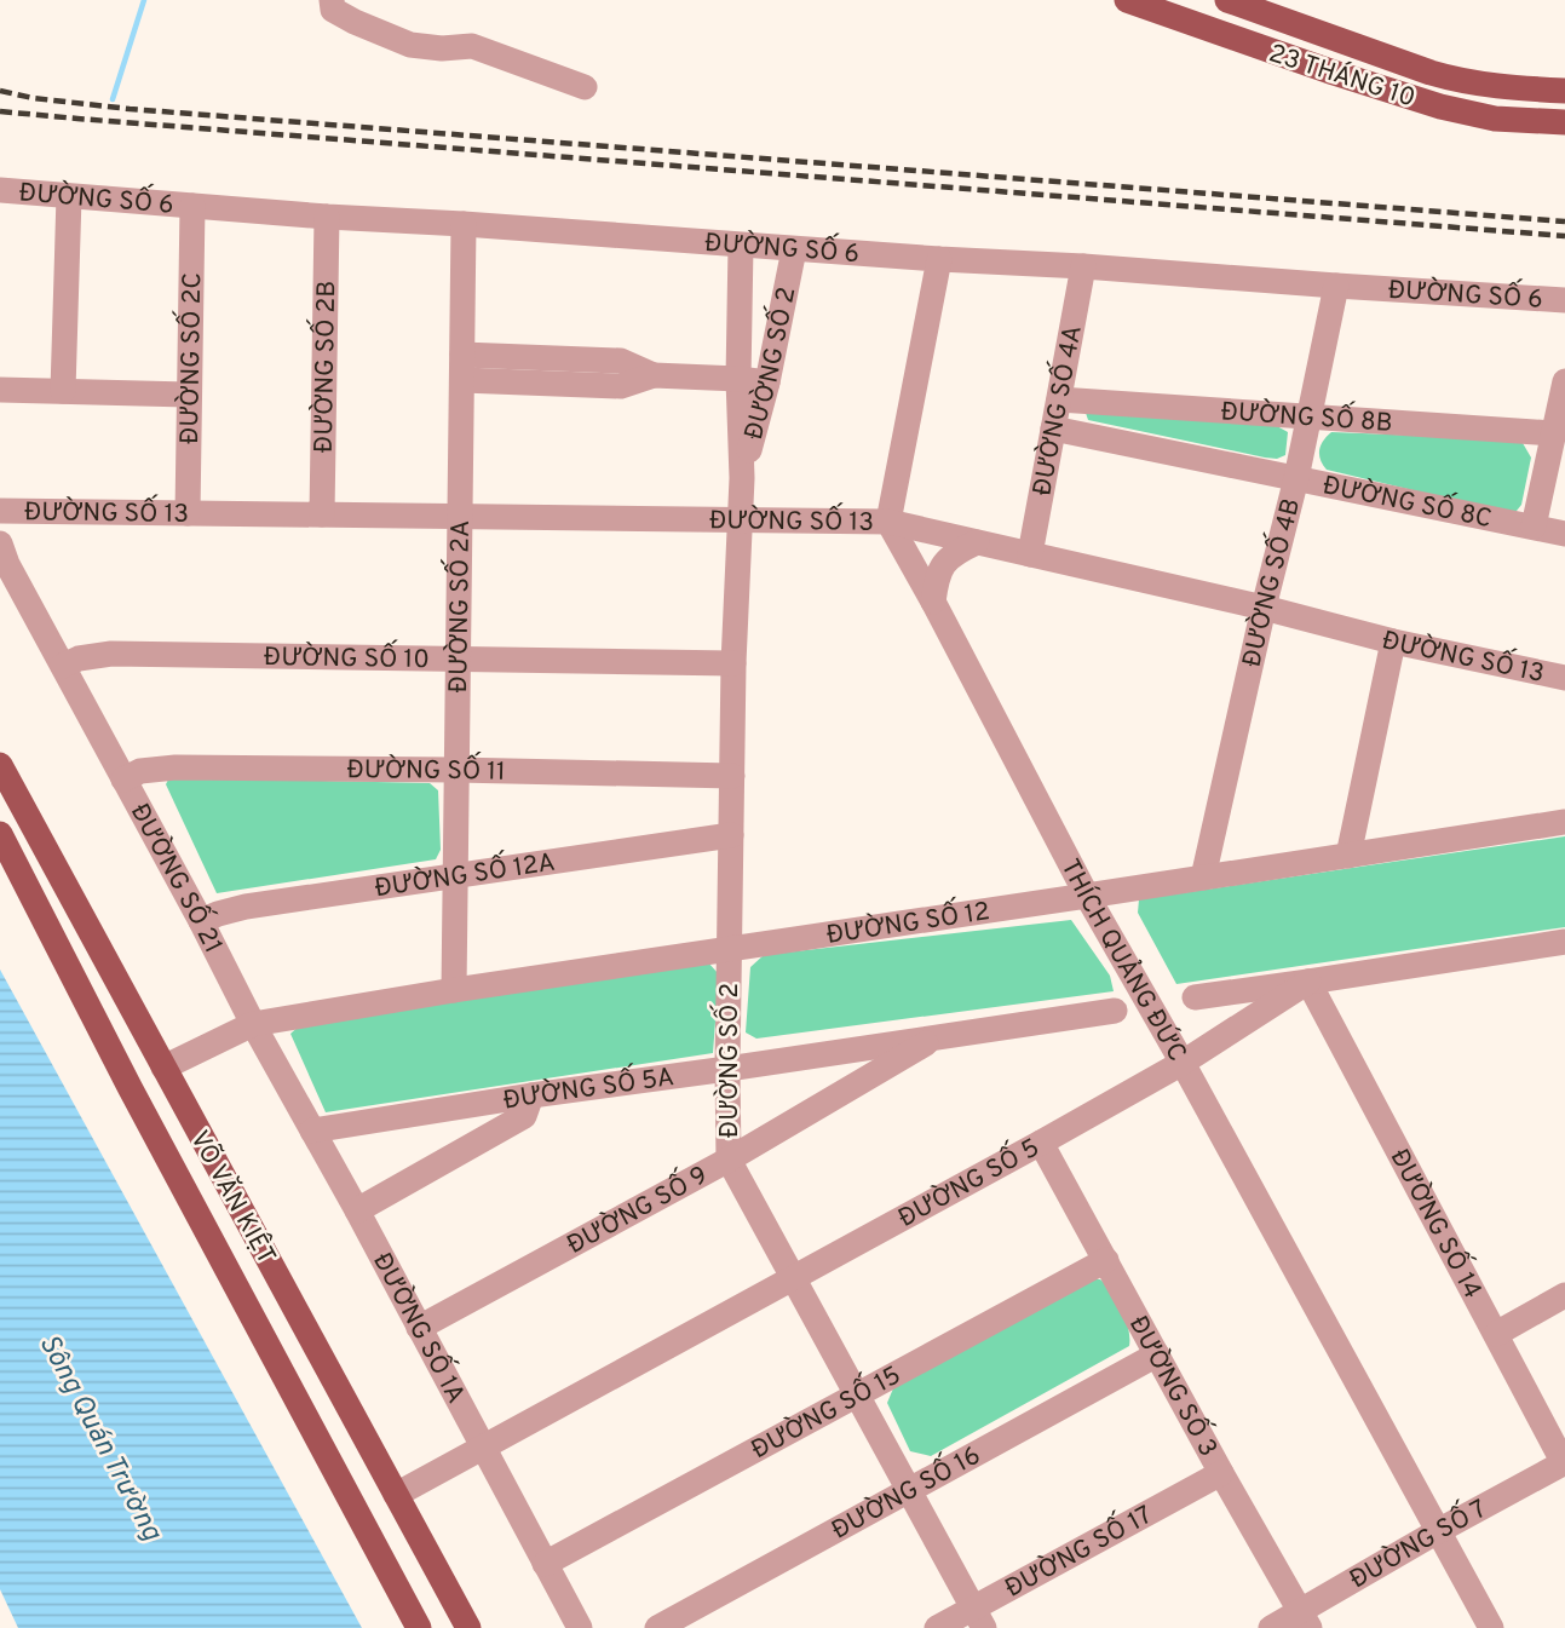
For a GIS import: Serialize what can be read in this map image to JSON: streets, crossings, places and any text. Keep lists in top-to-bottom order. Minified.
{"streets":{"main road":["23 THÁNG 10","VÕ VĂN KIỆT"],"street":["ĐƯỜNG SỐ 6","ĐƯỜNG SỐ 2C","ĐƯỜNG SỐ 2","ĐƯỜNG SỐ 2B","ĐƯỜNG SỐ 4A","ĐƯỜNG SỐ 8B","ĐƯỜNG SỐ 8C","ĐƯỜNG SỐ 13","ĐƯỜNG SỐ 4B","ĐƯỜNG SỐ 2A","ĐƯỜNG SỐ 10","ĐƯỜNG SỐ 11","ĐƯỜNG SỐ 12A","ĐƯỜNG SỐ 21","ĐƯỜNG SỐ 12","THÍCH QUẢNG ĐỨC","ĐƯỜNG SỐ 5A","ĐƯỜNG SỐ 5","ĐƯỜNG SỐ 9","ĐƯỜNG SỐ 14","ĐƯỜNG SỐ 1A","ĐƯỜNG SỐ 3","ĐƯỜNG SỐ 15","ĐƯỜNG SỐ 16","ĐƯỜNG SỐ 7","ĐƯỜNG SỐ 17"]},"crossings":[["ĐƯỜNG SỐ 6","ĐƯỜNG SỐ 2C"],["ĐƯỜNG SỐ 6","ĐƯỜNG SỐ 2"],["ĐƯỜNG SỐ 6","ĐƯỜNG SỐ 2B"],["ĐƯỜNG SỐ 6","ĐƯỜNG SỐ 4A"],["ĐƯỜNG SỐ 6","ĐƯỜNG SỐ 4B"],["ĐƯỜNG SỐ 6","ĐƯỜNG SỐ 2A"],["ĐƯỜNG SỐ 2C","ĐƯỜNG SỐ 13"],["ĐƯỜNG SỐ 2","ĐƯỜNG SỐ 13"],["ĐƯỜNG SỐ 2","ĐƯỜNG SỐ 10"],["ĐƯỜNG SỐ 2","ĐƯỜNG SỐ 11"],["ĐƯỜNG SỐ 2","ĐƯỜNG SỐ 12A"],["ĐƯỜNG SỐ 2","ĐƯỜNG SỐ 12"],["ĐƯỜNG SỐ 2","ĐƯỜNG SỐ 5A"],["ĐƯỜNG SỐ 2","ĐƯỜNG SỐ 5"],["ĐƯỜNG SỐ 2","ĐƯỜNG SỐ 9"],["ĐƯỜNG SỐ 2","ĐƯỜNG SỐ 15"],["ĐƯỜNG SỐ 2","ĐƯỜNG SỐ 16"],["ĐƯỜNG SỐ 2","ĐƯỜNG SỐ 17"],["ĐƯỜNG SỐ 2B","ĐƯỜNG SỐ 13"],["ĐƯỜNG SỐ 4A","ĐƯỜNG SỐ 8B"],["ĐƯỜNG SỐ 4A","ĐƯỜNG SỐ 8C"],["ĐƯỜNG SỐ 4A","ĐƯỜNG SỐ 13"],["ĐƯỜNG SỐ 8B","ĐƯỜNG SỐ 4B"],["ĐƯỜNG SỐ 8C","ĐƯỜNG SỐ 4B"],["ĐƯỜNG SỐ 13","ĐƯỜNG SỐ 4B"],["ĐƯỜNG SỐ 13","ĐƯỜNG SỐ 2A"],["ĐƯỜNG SỐ 13","THÍCH QUẢNG ĐỨC"],["ĐƯỜNG SỐ 4B","ĐƯỜNG SỐ 12"],["ĐƯỜNG SỐ 2A","ĐƯỜNG SỐ 10"],["ĐƯỜNG SỐ 2A","ĐƯỜNG SỐ 11"],["ĐƯỜNG SỐ 2A","ĐƯỜNG SỐ 12A"],["ĐƯỜNG SỐ 2A","ĐƯỜNG SỐ 12"],["ĐƯỜNG SỐ 10","ĐƯỜNG SỐ 21"],["ĐƯỜNG SỐ 11","ĐƯỜNG SỐ 21"],["ĐƯỜNG SỐ 12A","ĐƯỜNG SỐ 21"],["ĐƯỜNG SỐ 21","ĐƯỜNG SỐ 12"],["ĐƯỜNG SỐ 21","ĐƯỜNG SỐ 5A"],["ĐƯỜNG SỐ 21","ĐƯỜNG SỐ 1A"],["ĐƯỜNG SỐ 12","THÍCH QUẢNG ĐỨC"],["ĐƯỜNG SỐ 12","VÕ VĂN KIỆT"],["THÍCH QUẢNG ĐỨC","ĐƯỜNG SỐ 5"],["THÍCH QUẢNG ĐỨC","ĐƯỜNG SỐ 7"],["ĐƯỜNG SỐ 5A","ĐƯỜNG SỐ 9"],["ĐƯỜNG SỐ 5","VÕ VĂN KIỆT"],["ĐƯỜNG SỐ 5","ĐƯỜNG SỐ 14"],["ĐƯỜNG SỐ 5","ĐƯỜNG SỐ 1A"],["ĐƯỜNG SỐ 5","ĐƯỜNG SỐ 3"],["ĐƯỜNG SỐ 9","ĐƯỜNG SỐ 1A"],["ĐƯỜNG SỐ 14","ĐƯỜNG SỐ 7"],["ĐƯỜNG SỐ 3","ĐƯỜNG SỐ 15"],["ĐƯỜNG SỐ 3","ĐƯỜNG SỐ 16"],["ĐƯỜNG SỐ 3","ĐƯỜNG SỐ 7"],["ĐƯỜNG SỐ 3","ĐƯỜNG SỐ 17"]],"water":["Sông Quán Trường"]}
